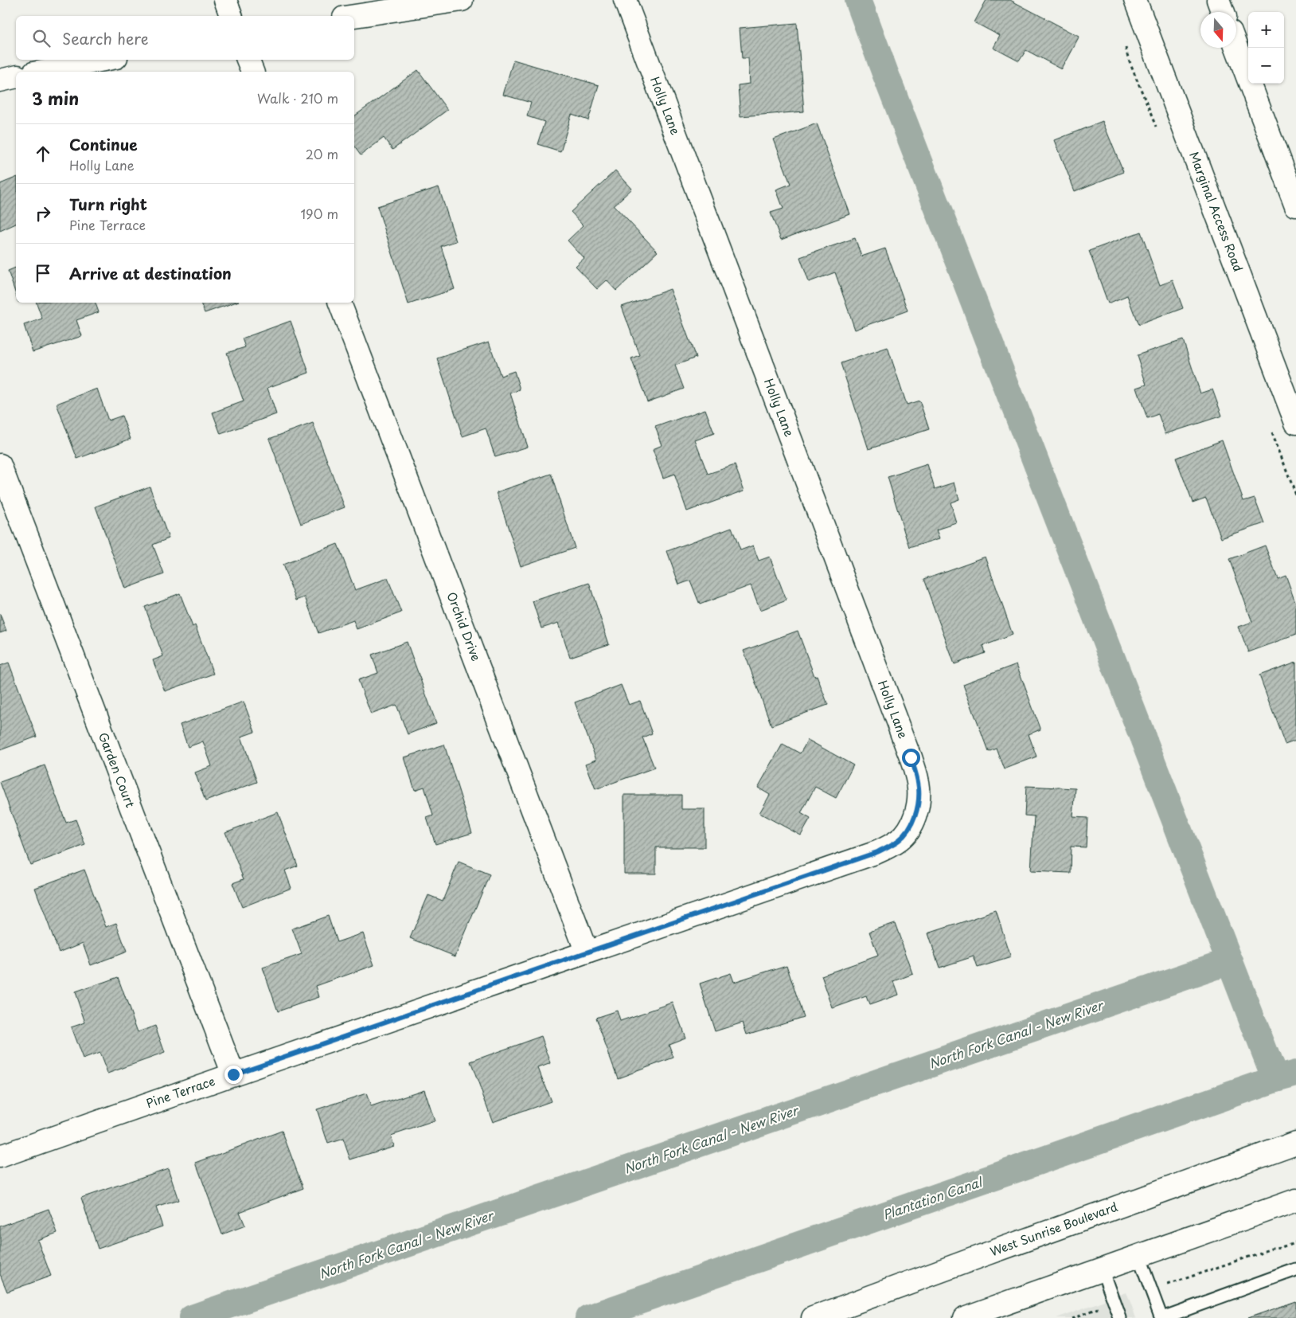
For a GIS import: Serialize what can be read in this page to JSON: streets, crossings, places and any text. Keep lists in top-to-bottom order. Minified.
{"streets":{"main road":["Holly Lane","Marginal Access Road","Orchid Drive","Garden Court","Pine Terrace","West Sunrise Boulevard"]},"crossings":[["Holly Lane","Pine Terrace"],["Orchid Drive","Pine Terrace"],["Garden Court","Pine Terrace"]],"water":["North Fork Canal - New River","Plantation Canal"],"north":"bottom","page":{"map_buttons":["+","−"],"search":"Search here","heading":["3 min","Walk · 210 m"],"list":[["Continue","Holly Lane","20 m"],["Turn right","Pine Terrace","190 m"],"Arrive at destination"]}}
